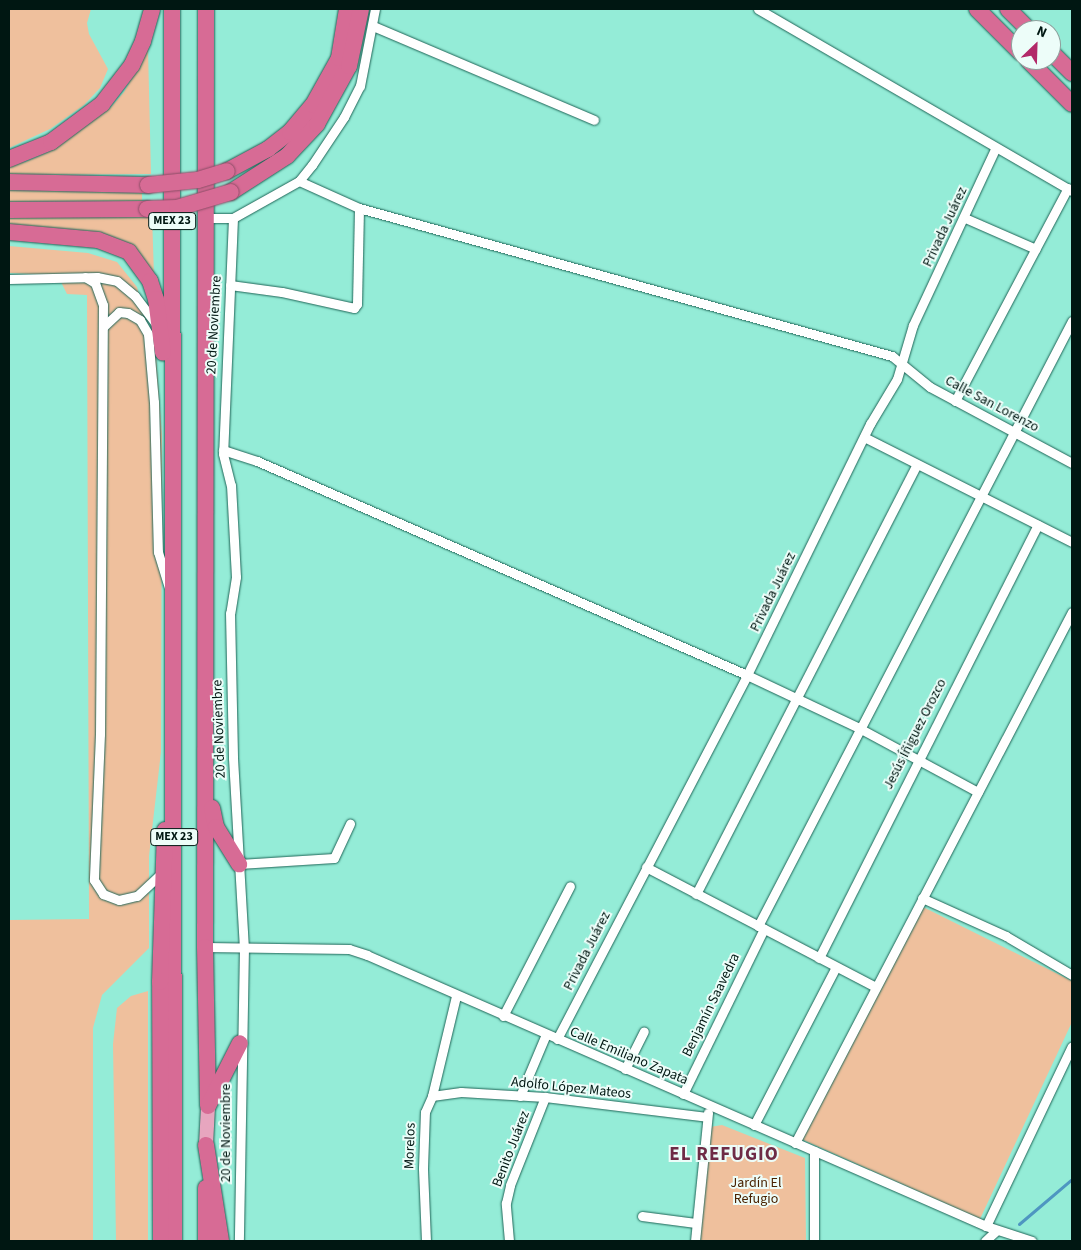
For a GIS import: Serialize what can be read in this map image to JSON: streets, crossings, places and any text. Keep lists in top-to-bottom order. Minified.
{"streets":{"highway":["MEX 23"],"street":["Privada Juárez","20 de Noviembre","Calle San Lorenzo","Jesús Íñiguez Orozco","Benjamín Saavedra","Calle Emiliano Zapata","Adolfo López Mateos","Morelos","Benito Juárez"]},"crossings":[["MEX 23","Calle Emiliano Zapata"],["Privada Juárez","Calle San Lorenzo"],["Privada Juárez","Calle Emiliano Zapata"],["20 de Noviembre","Calle Emiliano Zapata"],["Calle San Lorenzo","Benjamín Saavedra"],["Benjamín Saavedra","Calle Emiliano Zapata"],["Calle Emiliano Zapata","Morelos"],["Adolfo López Mateos","Morelos"],["Adolfo López Mateos","Benito Juárez"]],"districts":["EL REFUGIO"],"parks":["Jardín El Refugio"],"north":"top right"}
